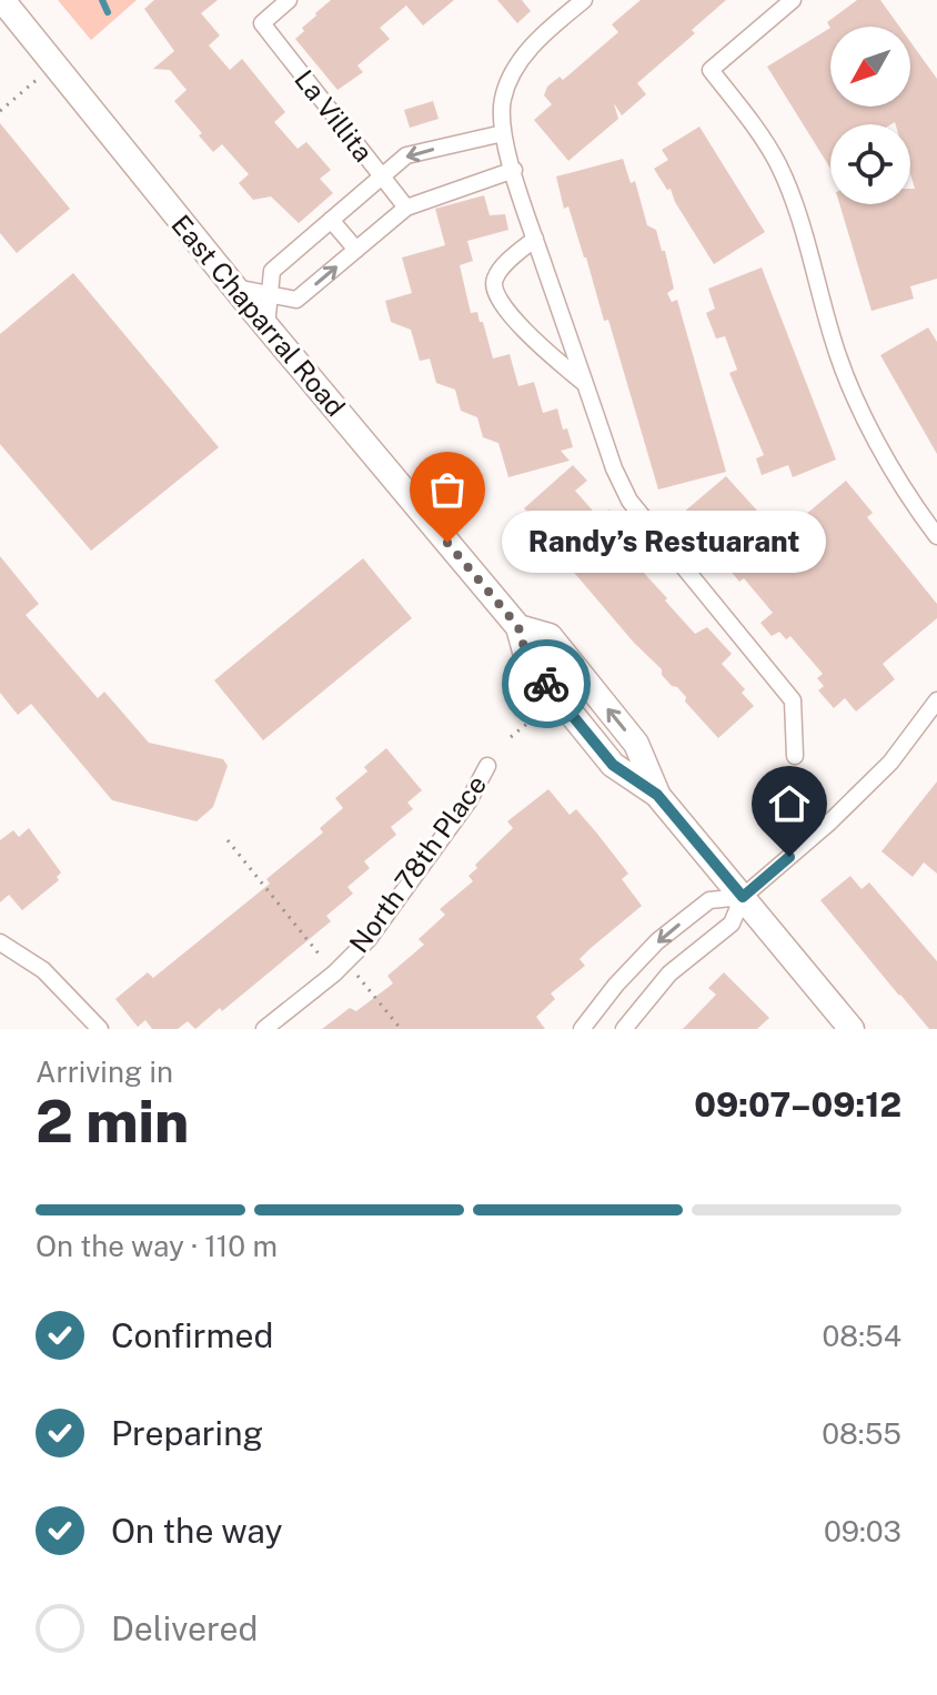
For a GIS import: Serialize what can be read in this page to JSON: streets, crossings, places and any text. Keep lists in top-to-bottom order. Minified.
{"streets":{"main road":["East Chaparral Road"],"street":["La Villita","North 78th Place"]},"places":["Randy’s Restuarant"],"north":"bottom left","page":{"bubble":"Randy’s Restuarant","heading":["2 min","Arriving in","09:07–09:12"],"bar":"On the way · 110 m","list":[["Confirmed","08:54"],["Preparing","08:55"],["On the way","09:03"],"Delivered"]}}
